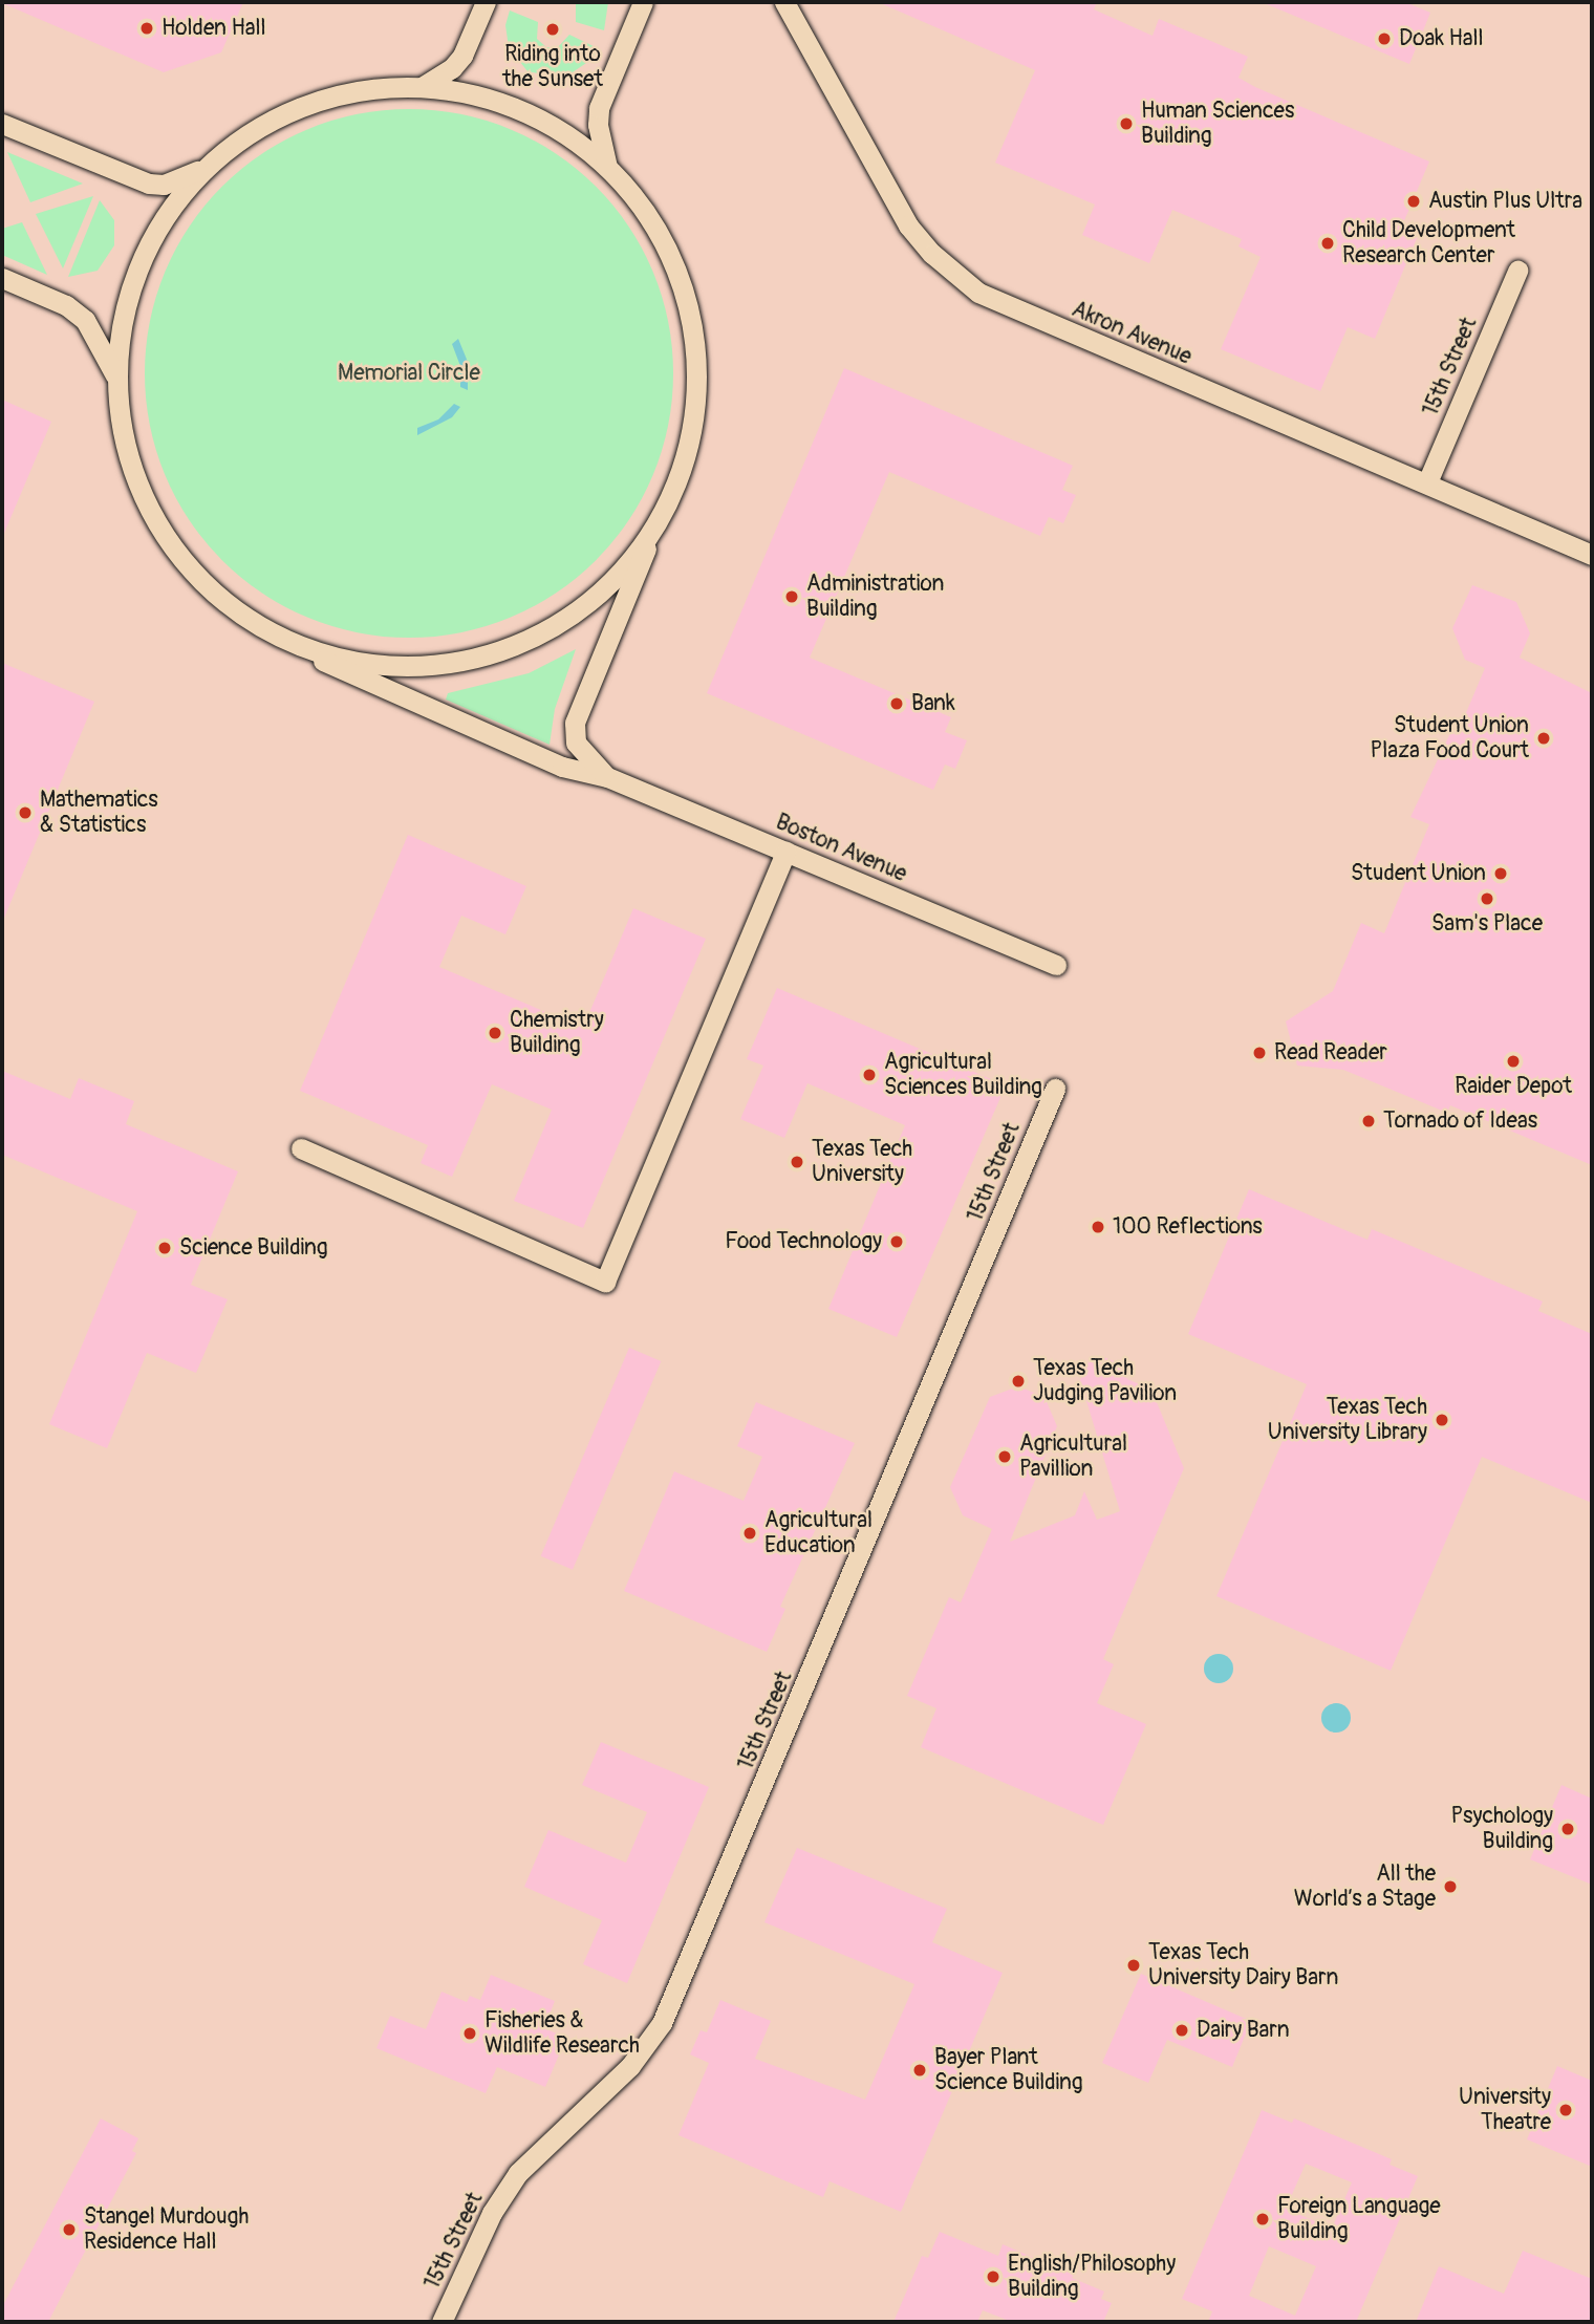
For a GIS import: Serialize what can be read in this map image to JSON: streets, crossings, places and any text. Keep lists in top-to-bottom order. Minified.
{"streets":{"street":["Akron Avenue","15th Street","Boston Avenue"]},"crossings":[["Akron Avenue","15th Street"]],"parks":["Memorial Circle"],"places":["Holden Hall","Riding into the Sunset","Doak Hall","Human Sciences Building","Austin Plus Ultra","Child Development Research Center","Administration Building","Bank","Student Union Plaza Food Court","Mathematics & Statistics","Student Union","Sam's Place","Chemistry Building","Read Reader","Raider Depot","Agricultural Sciences Building","Tornado of Ideas","Texas Tech University","100 Reflections","Food Technology","Science Building","Texas Tech Judging Pavilion","Texas Tech University Library","Agricultural Pavillion","Agricultural Education","Psychology Building","All the World’s a Stage","Texas Tech University Dairy Barn","Dairy Barn","Fisheries & Wildlife Research","Bayer Plant Science Building","University Theatre","Foreign Language Building","Stangel Murdough Residence Hall","English/Philosophy Building"]}
